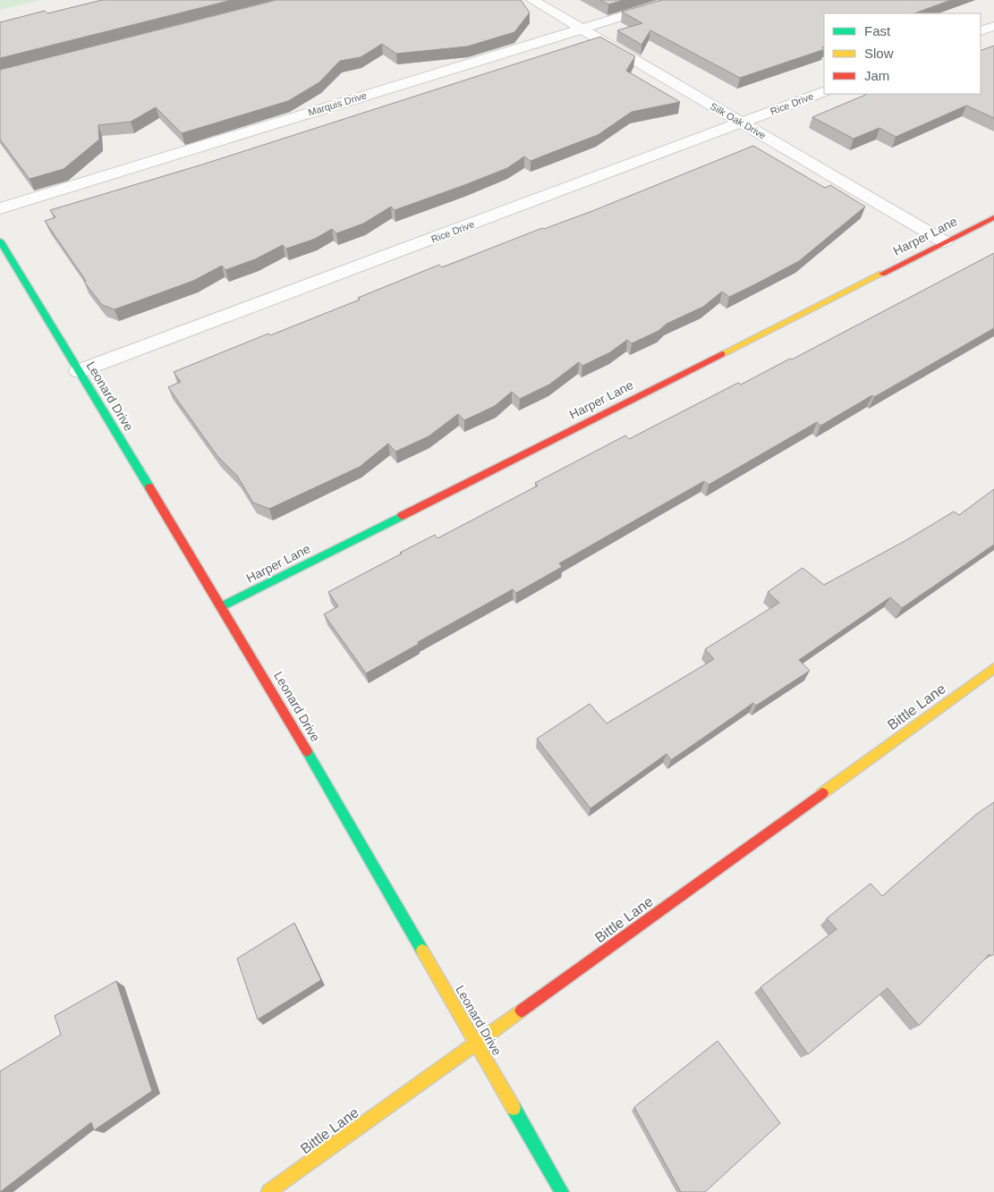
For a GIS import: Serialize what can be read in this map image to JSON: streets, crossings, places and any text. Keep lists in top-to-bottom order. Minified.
{"streets":{"street":["Marquis Drive","Rice Drive","Silk Oak Drive","Harper Lane","Leonard Drive","Bittle Lane"]},"crossings":[["Marquis Drive","Silk Oak Drive"],["Rice Drive","Silk Oak Drive"],["Rice Drive","Leonard Drive"],["Silk Oak Drive","Harper Lane"],["Harper Lane","Leonard Drive"],["Leonard Drive","Bittle Lane"]],"legend":["Fast","Slow","Jam"]}
